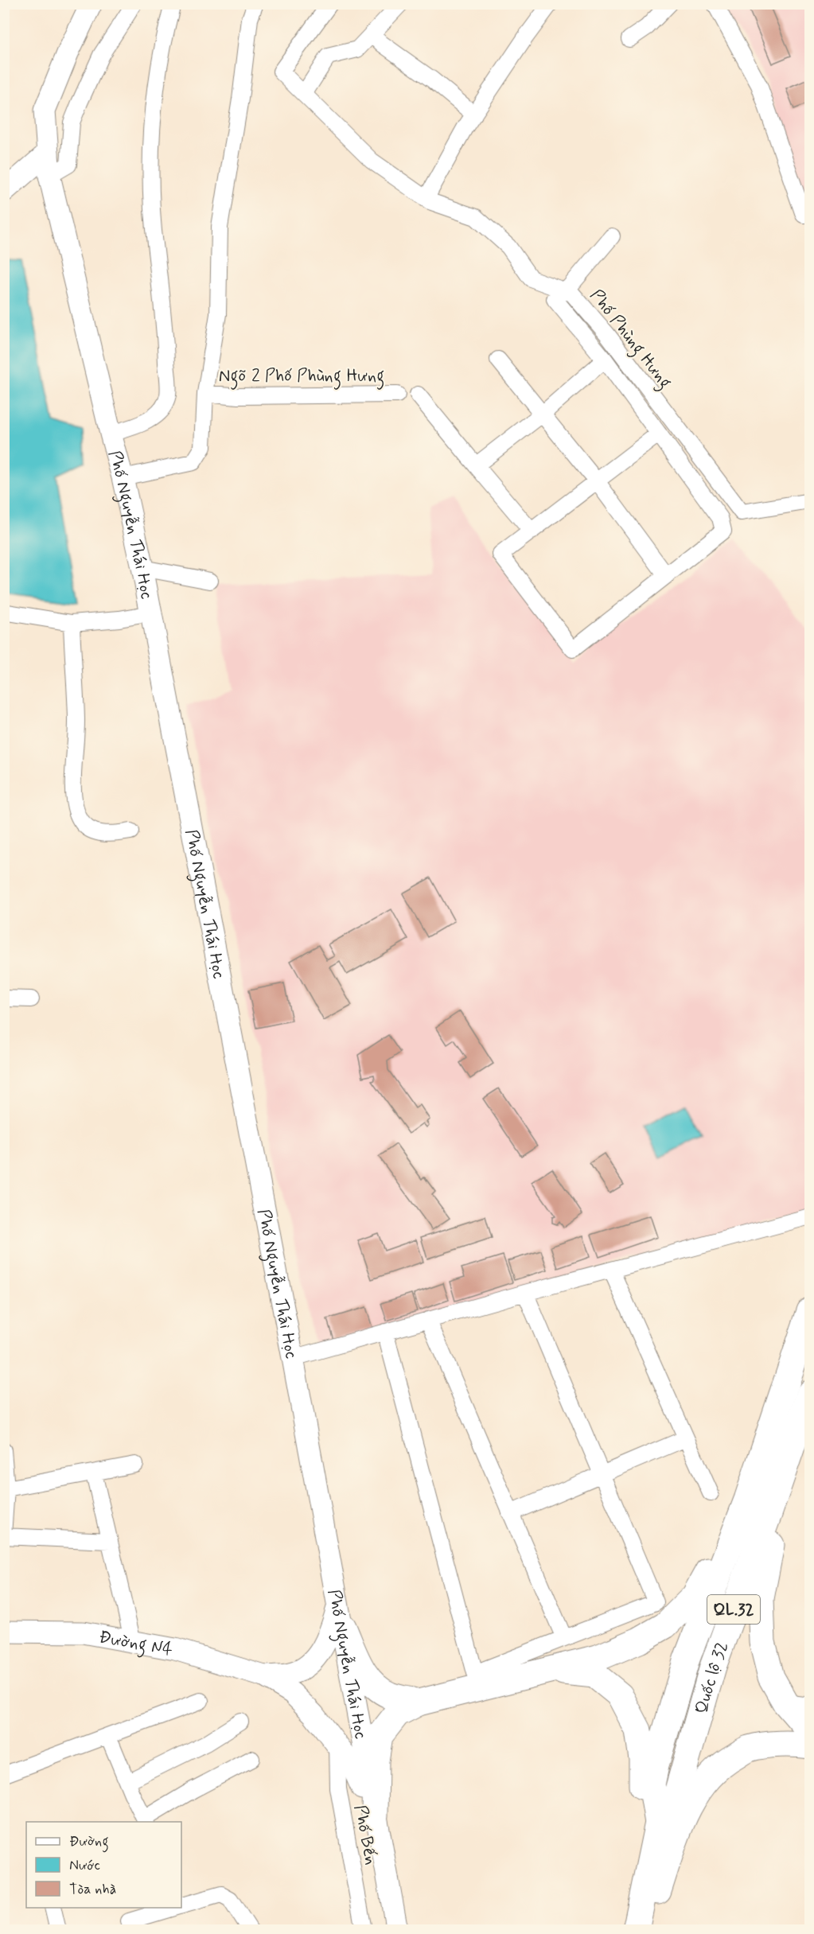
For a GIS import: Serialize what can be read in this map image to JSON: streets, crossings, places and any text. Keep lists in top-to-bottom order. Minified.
{"streets":{"highway":["QL.32","Quốc lộ 32"],"main road":["Phố Nguyễn Thái Học","Đường N4"],"street":["Phố Phùng Hưng","Ngõ 2 Phố Phùng Hưng","Phố Bến"]},"crossings":[["QL.32","Quốc lộ 32"]],"legend":["Đường","Nước","Tòa nhà"]}
